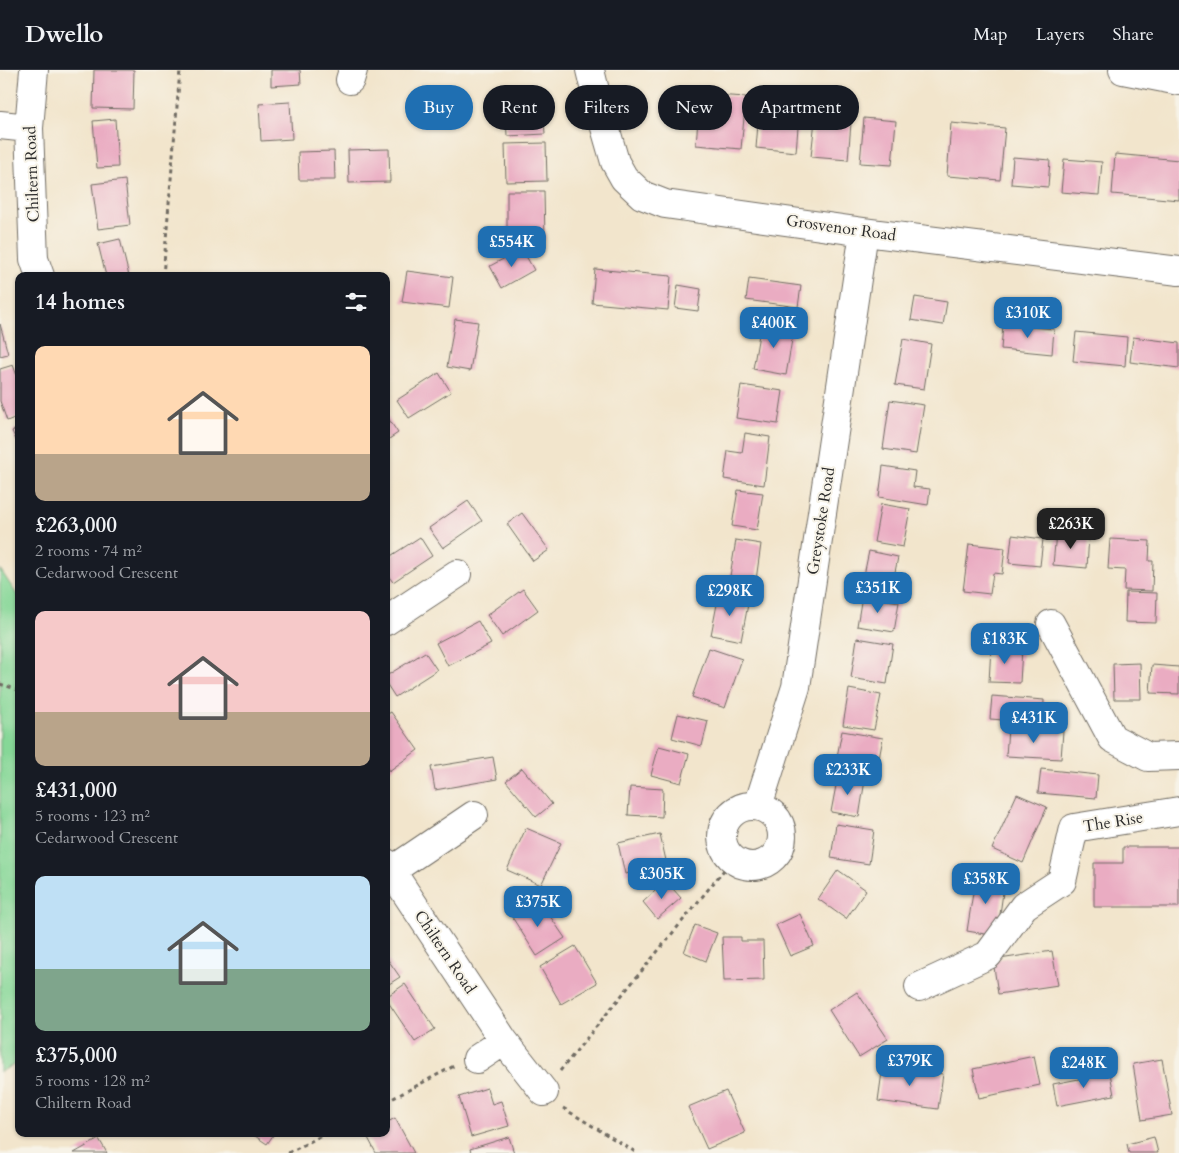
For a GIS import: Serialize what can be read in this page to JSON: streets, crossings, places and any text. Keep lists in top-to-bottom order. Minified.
{"streets":{"street":["Chiltern Road","Grosvenor Road","Greystoke Road","The Rise"]},"crossings":[["Grosvenor Road","Greystoke Road"]],"page":{"header":"Dwello","nav":["Map","Layers","Share"],"chip":["Buy","Rent","Filters","New","Apartment"],"price":["£554K","£310K","£400K","£263K","£351K","£298K","£183K","£431K","£233K","£305K","£358K","£375K","£379K","£248K"],"heading":"14 homes","list":[{"name":"£263,000","note":"2 rooms · 74 m² · Cedarwood Crescent"},{"name":"£431,000","note":"5 rooms · 123 m² · Cedarwood Crescent"},{"name":"£375,000","note":"5 rooms · 128 m² · Chiltern Road"}]}}
